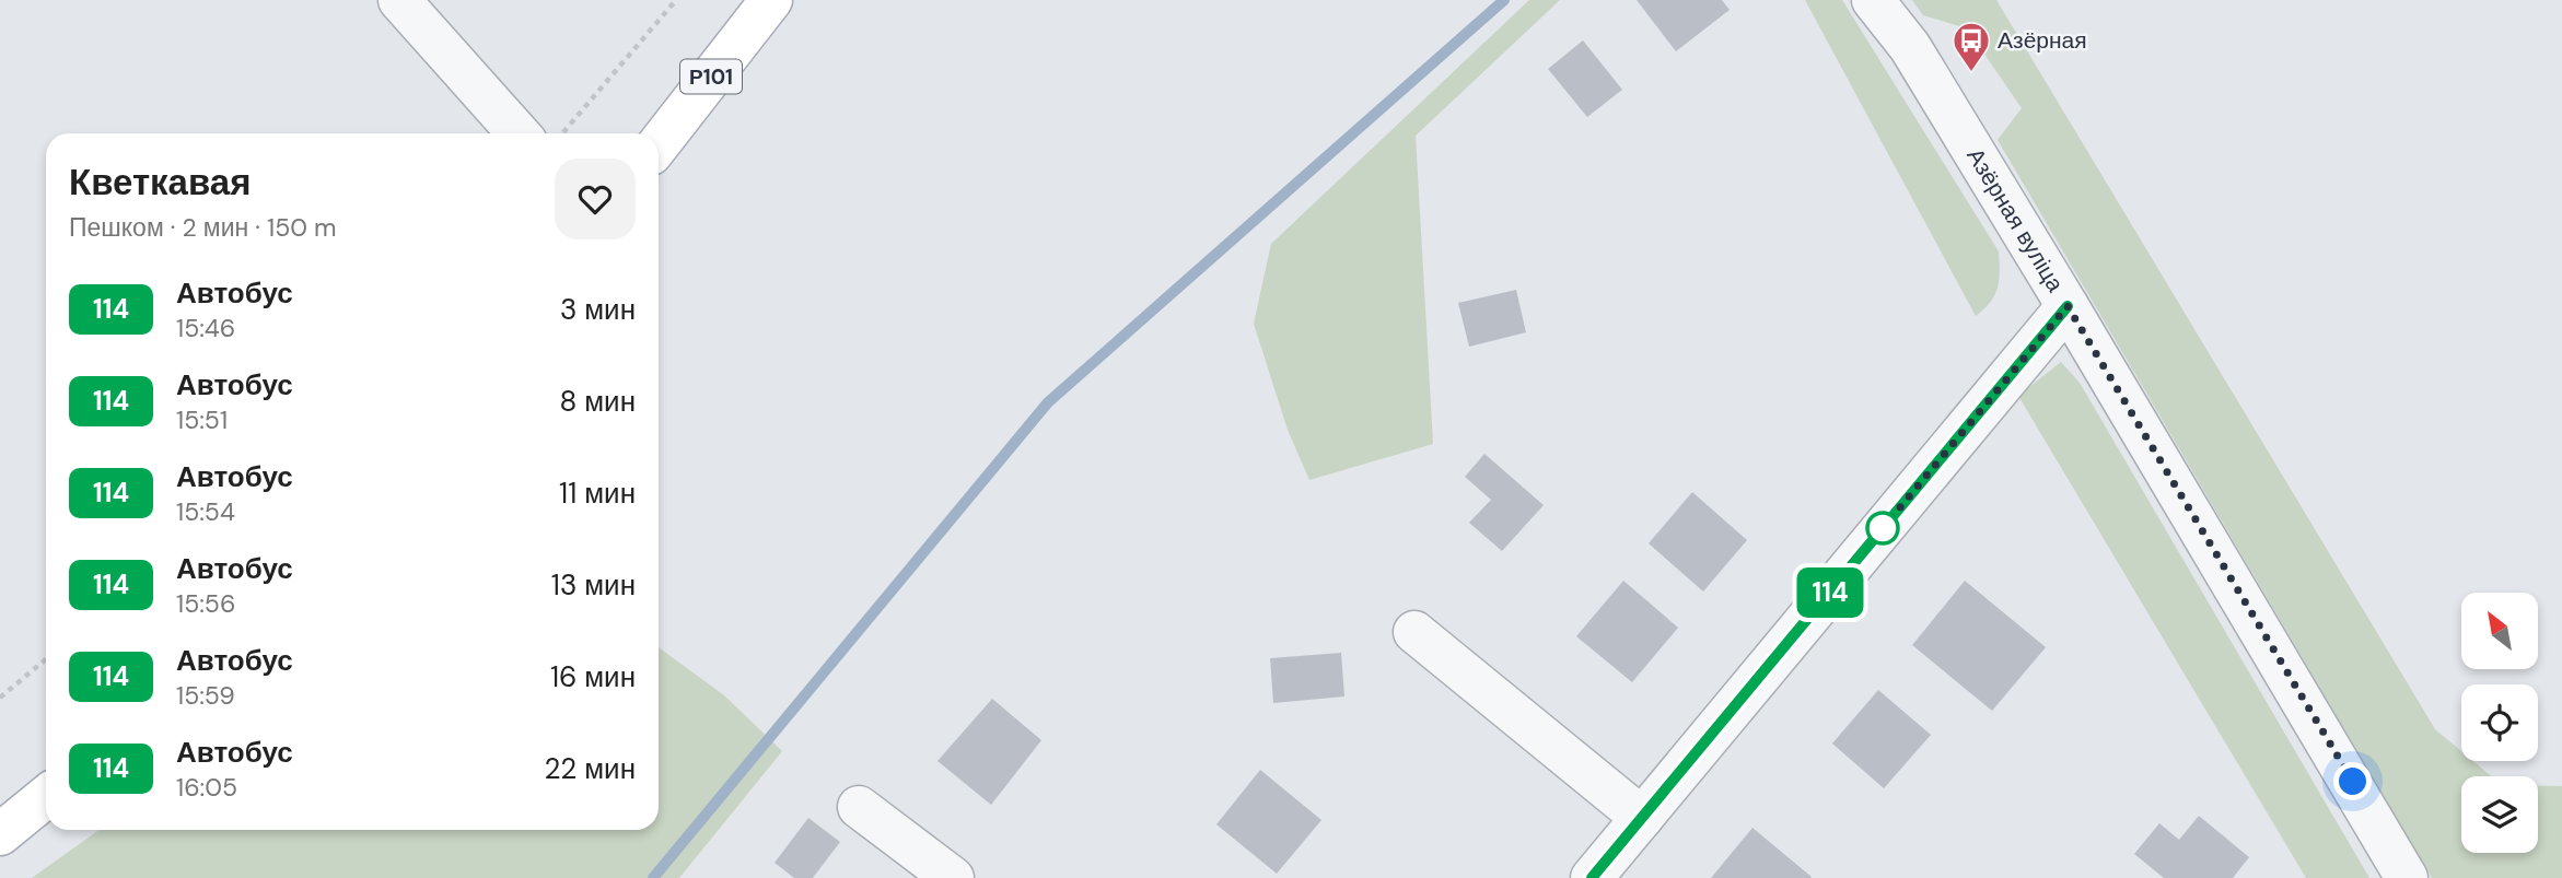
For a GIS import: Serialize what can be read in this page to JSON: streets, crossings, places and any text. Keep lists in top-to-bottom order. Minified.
{"streets":{"main road":["Р101"],"street":["Азёрная вуліца"]},"places":{"bus stop":["Азёрная"]},"lines":["bus line 114"],"north":"top left","page":{"on_map":"114","heading":["Кветкавая","Пешком · 2 мин · 150 m"],"list":[{"mark":"114","name":"Автобус","note":"15:46","value":"3 мин"},{"mark":"114","name":"Автобус","note":"15:51","value":"8 мин"},{"mark":"114","name":"Автобус","note":"15:54","value":"11 мин"},{"mark":"114","name":"Автобус","note":"15:56","value":"13 мин"},{"mark":"114","name":"Автобус","note":"15:59","value":"16 мин"},{"mark":"114","name":"Автобус","note":"16:05","value":"22 мин"}]}}
